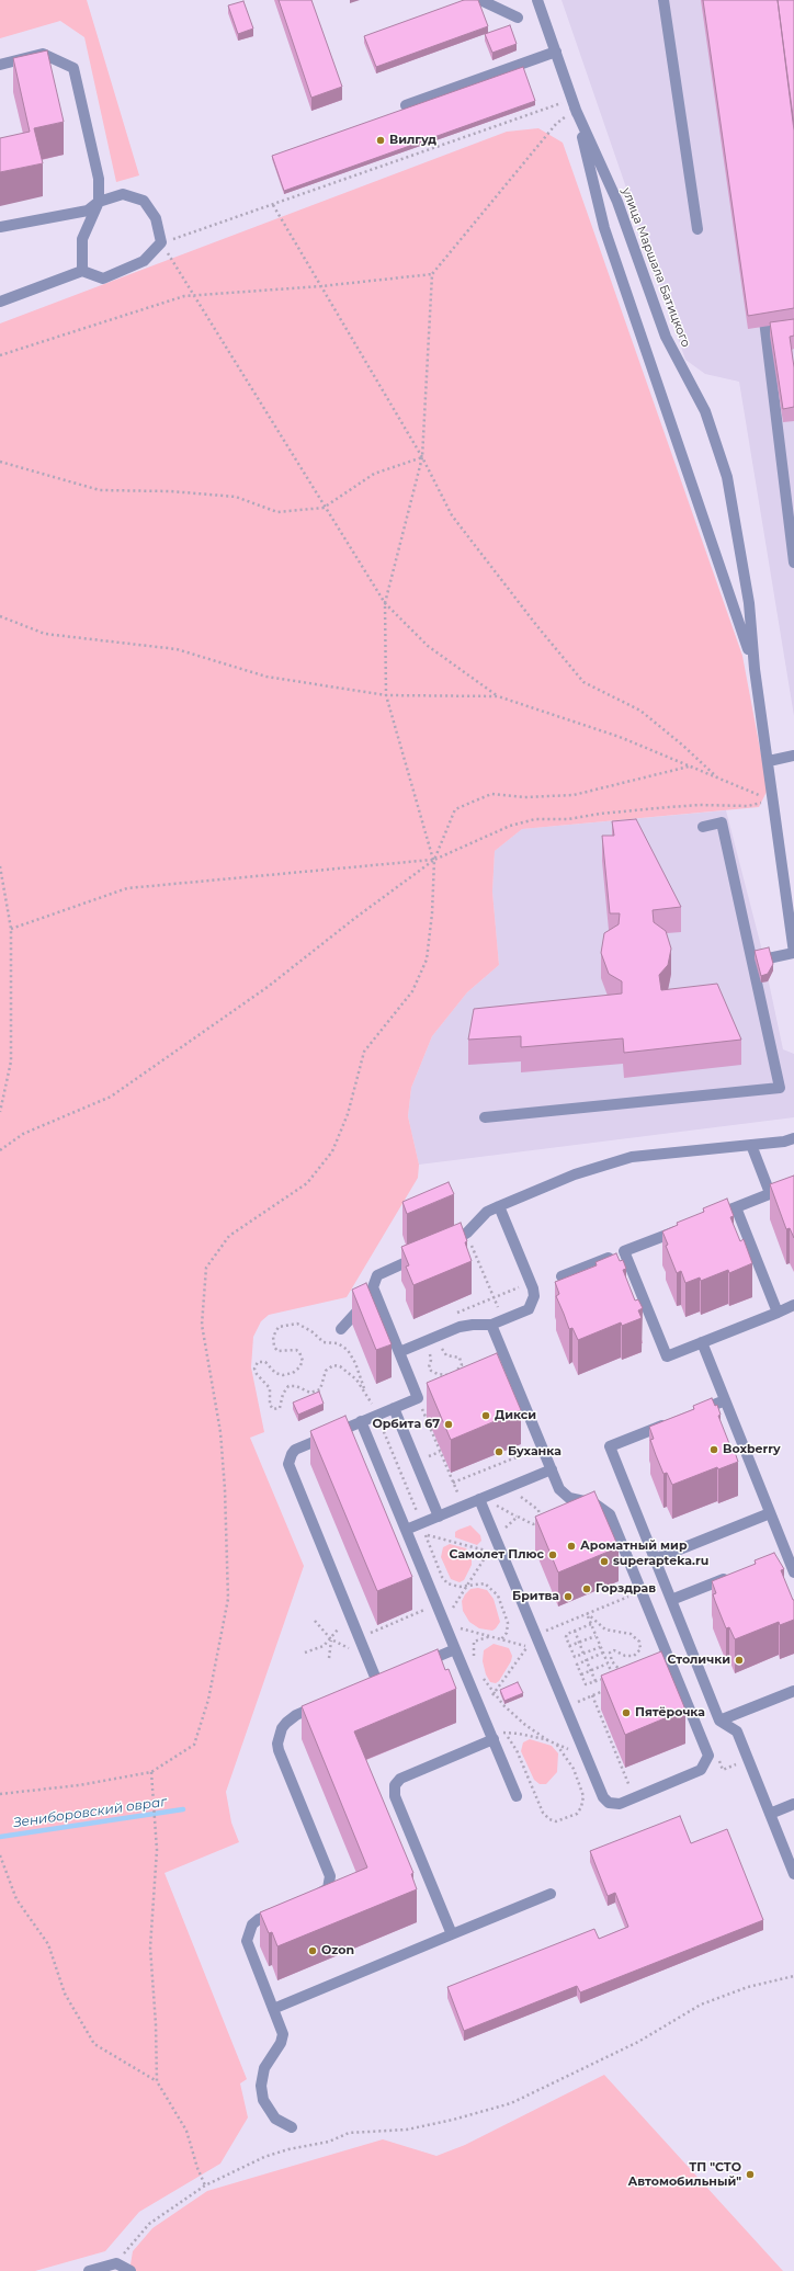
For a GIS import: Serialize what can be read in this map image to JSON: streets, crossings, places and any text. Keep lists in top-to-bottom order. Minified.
{"streets":{"street":["улица Маршала Батицкого"]},"water":["Зениборовский овраг"],"places":["Вилгуд","Дикси","Орбита 67","Boxberry","Буханка","Ароматный мир","Самолет Плюс","superapteka.ru","Горздрав","Бритва","Столички","Пятёрочка","Ozon","ТП \"СТО Автомобильный\""]}
